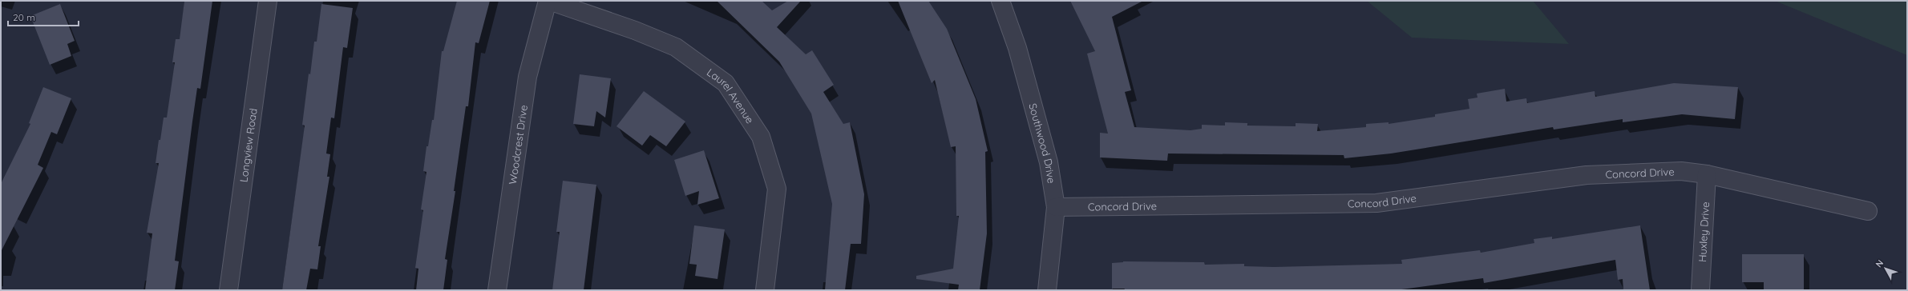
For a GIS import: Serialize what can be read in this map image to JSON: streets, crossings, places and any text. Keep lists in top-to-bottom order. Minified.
{"streets":{"street":["Laurel Avenue","Southwood Drive","Woodcrest Drive","Longview Road","Concord Drive","Huxley Drive"]},"crossings":[["Laurel Avenue","Woodcrest Drive"],["Southwood Drive","Concord Drive"],["Concord Drive","Huxley Drive"]],"scale_bar":"20 m","north":"top left"}
